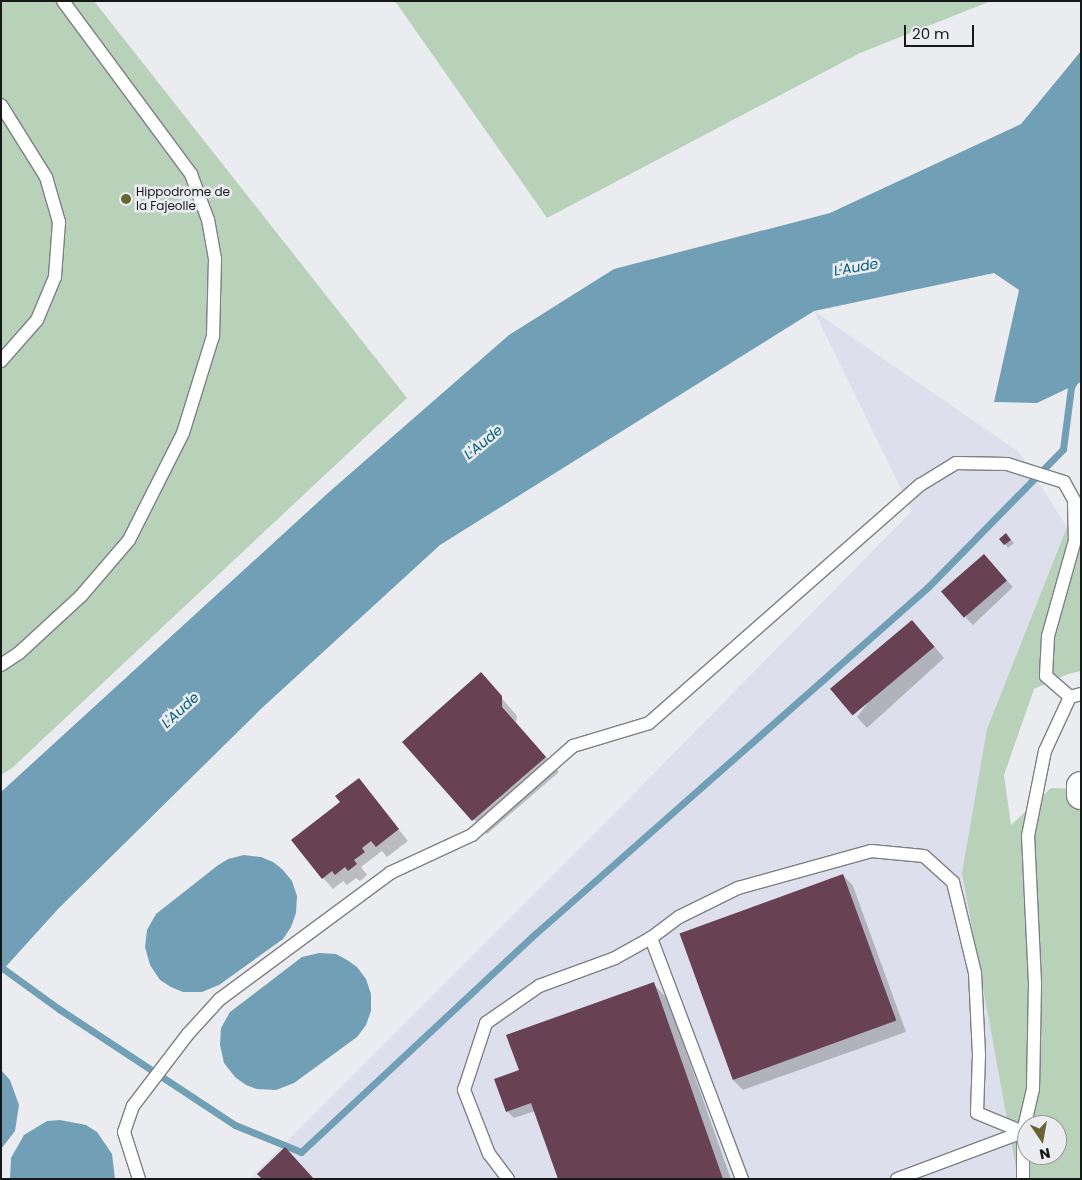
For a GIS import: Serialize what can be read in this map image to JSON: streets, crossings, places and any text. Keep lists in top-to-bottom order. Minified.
{"water":["L'Aude"],"places":["Hippodrome de la Fajeolle"],"scale_bar":"20 m","north":"bottom"}
